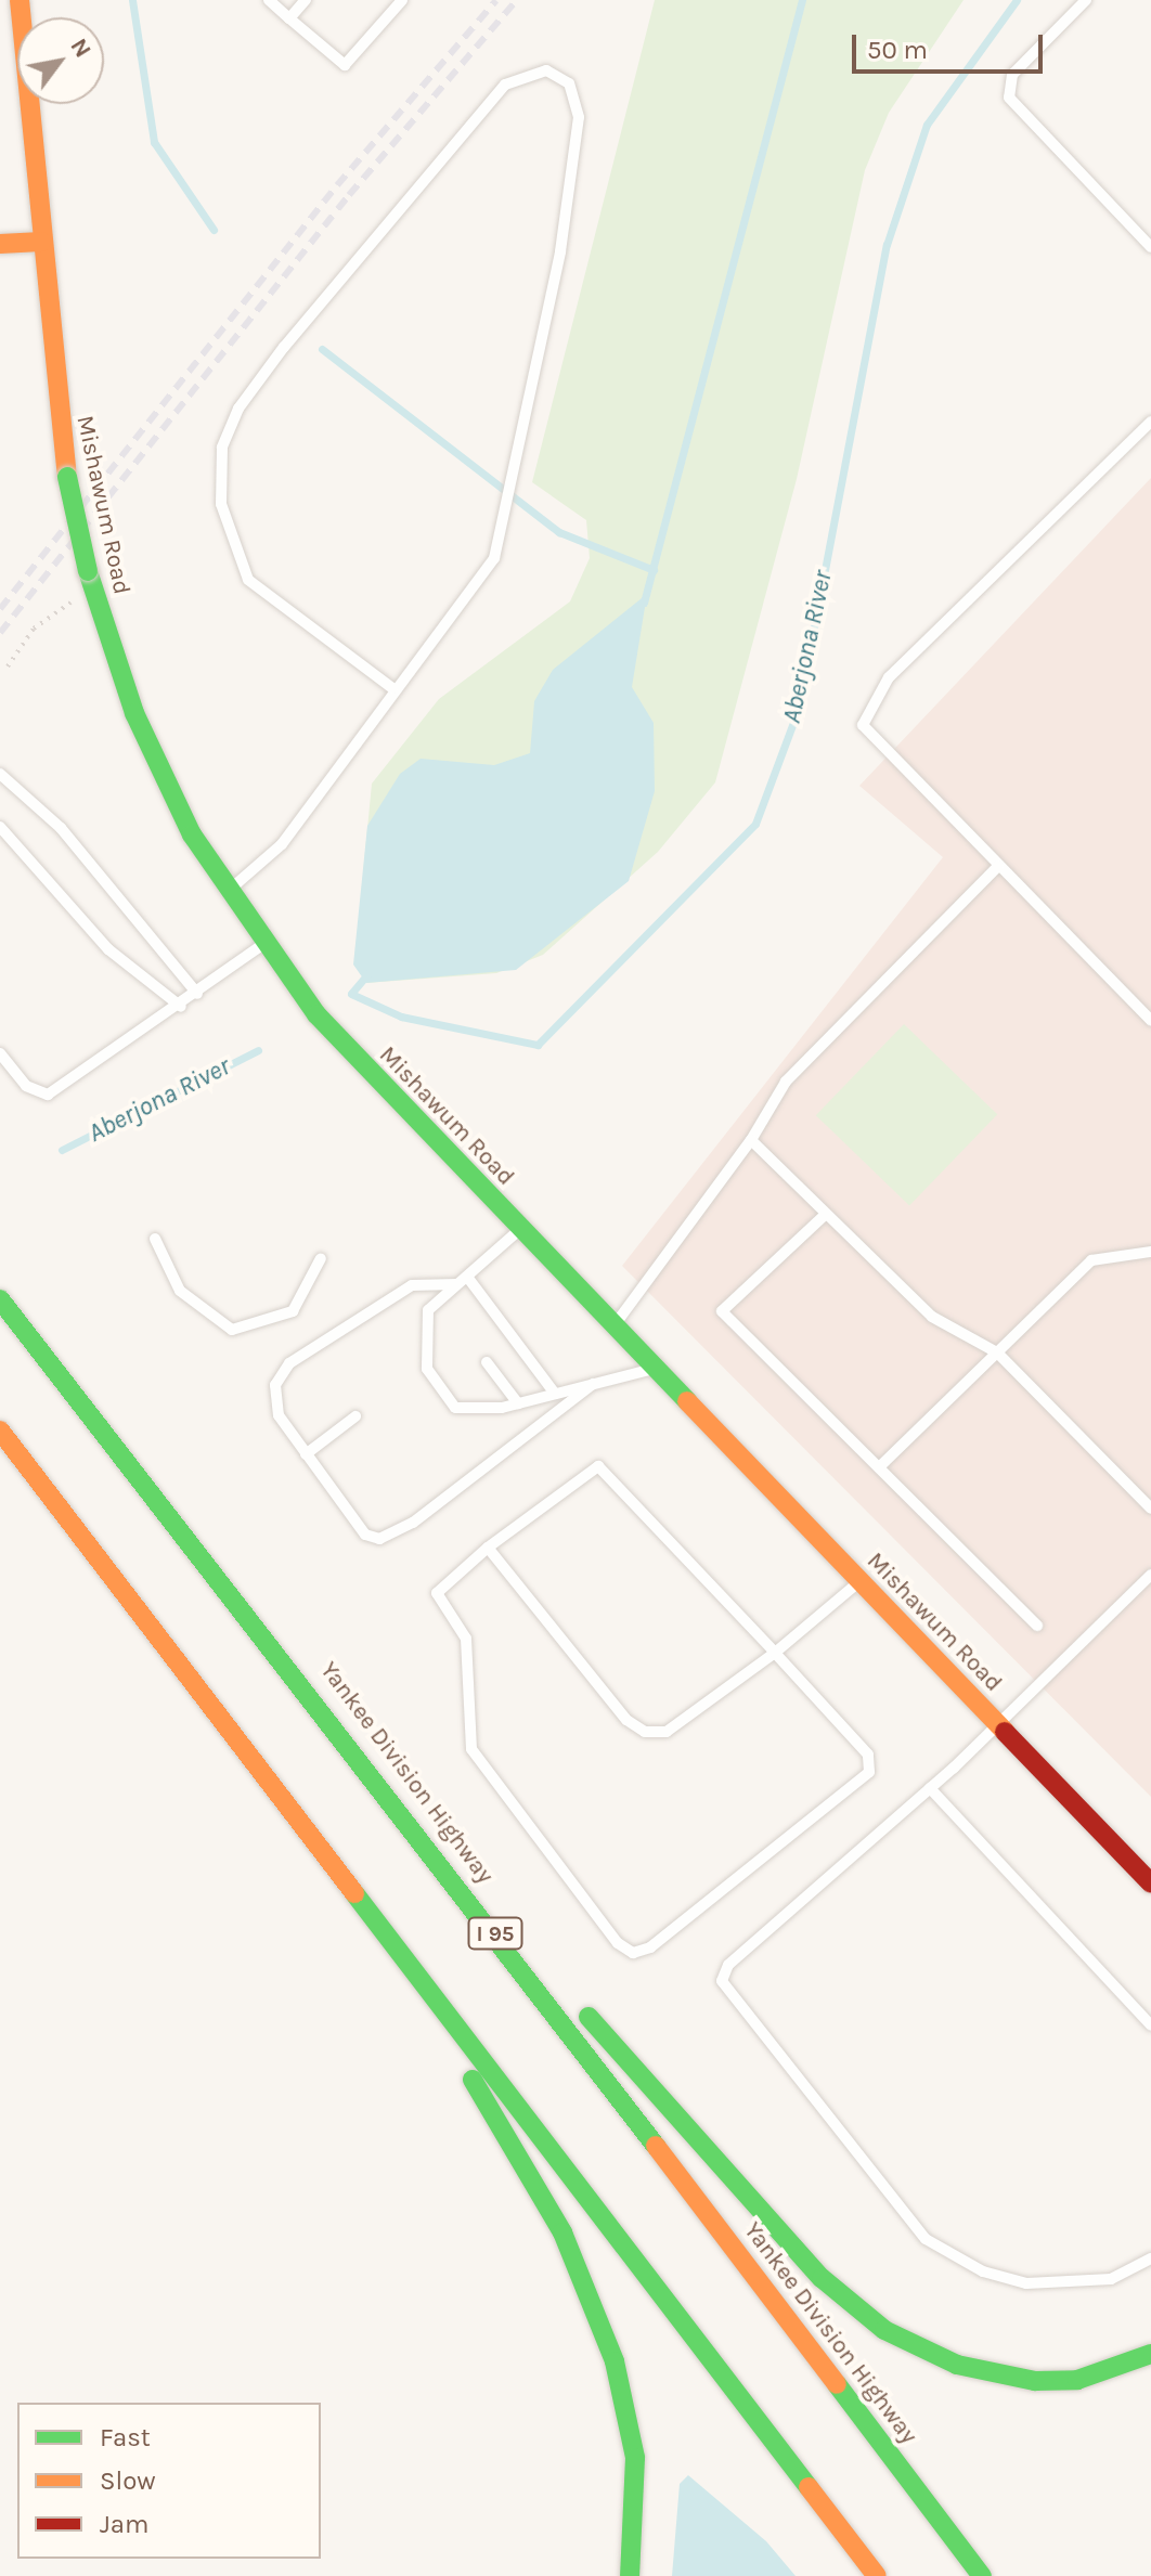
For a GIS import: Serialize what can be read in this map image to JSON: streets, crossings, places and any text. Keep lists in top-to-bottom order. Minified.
{"streets":{"main road":["Mishawum Road","Yankee Division Highway","I 95"]},"water":["Aberjona River"],"legend":["Fast","Slow","Jam"],"scale_bar":"50 m","north":"top right"}
